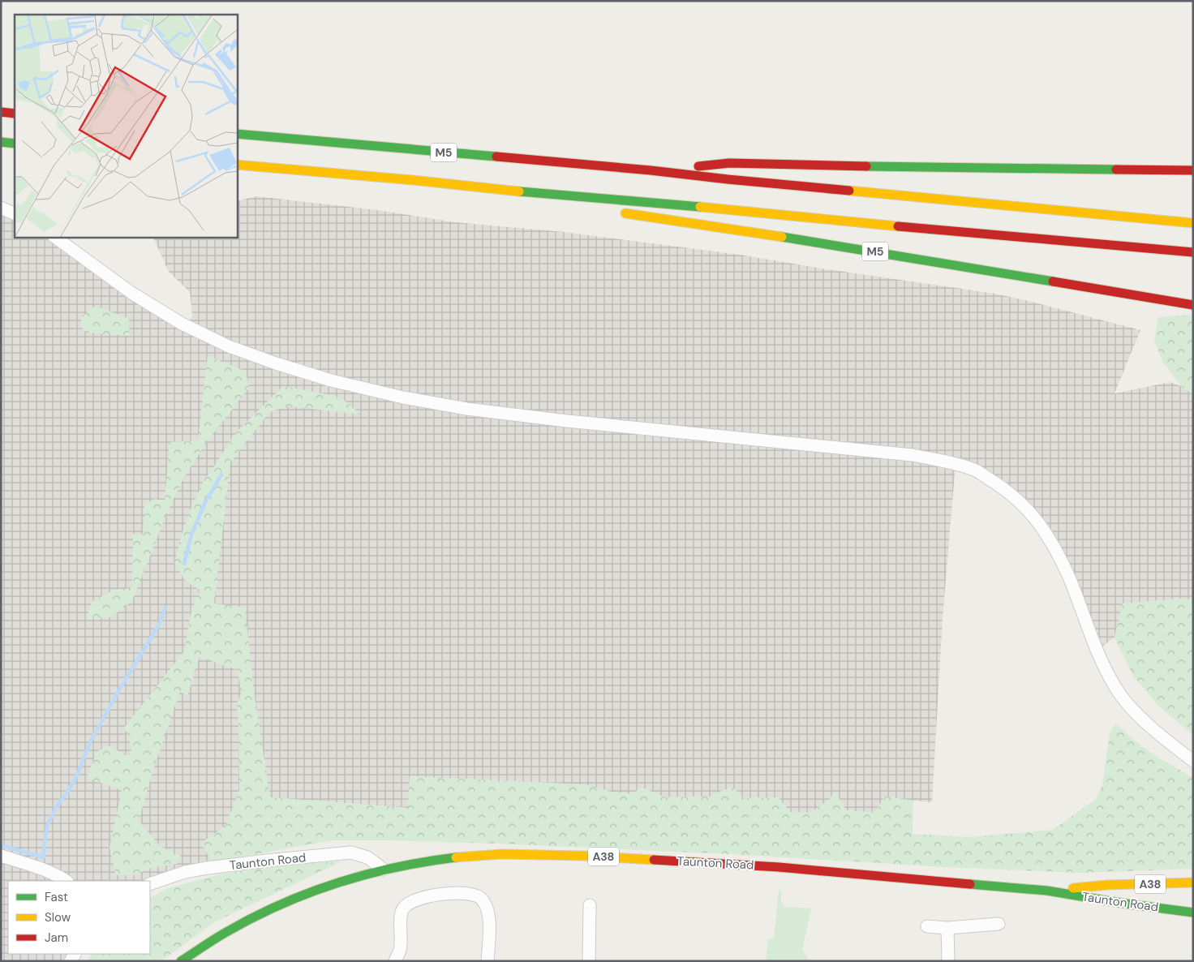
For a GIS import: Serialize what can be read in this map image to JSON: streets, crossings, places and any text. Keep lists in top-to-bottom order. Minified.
{"streets":{"main road":["M5","A38","Taunton Road"]},"legend":["Fast","Slow","Jam"]}
